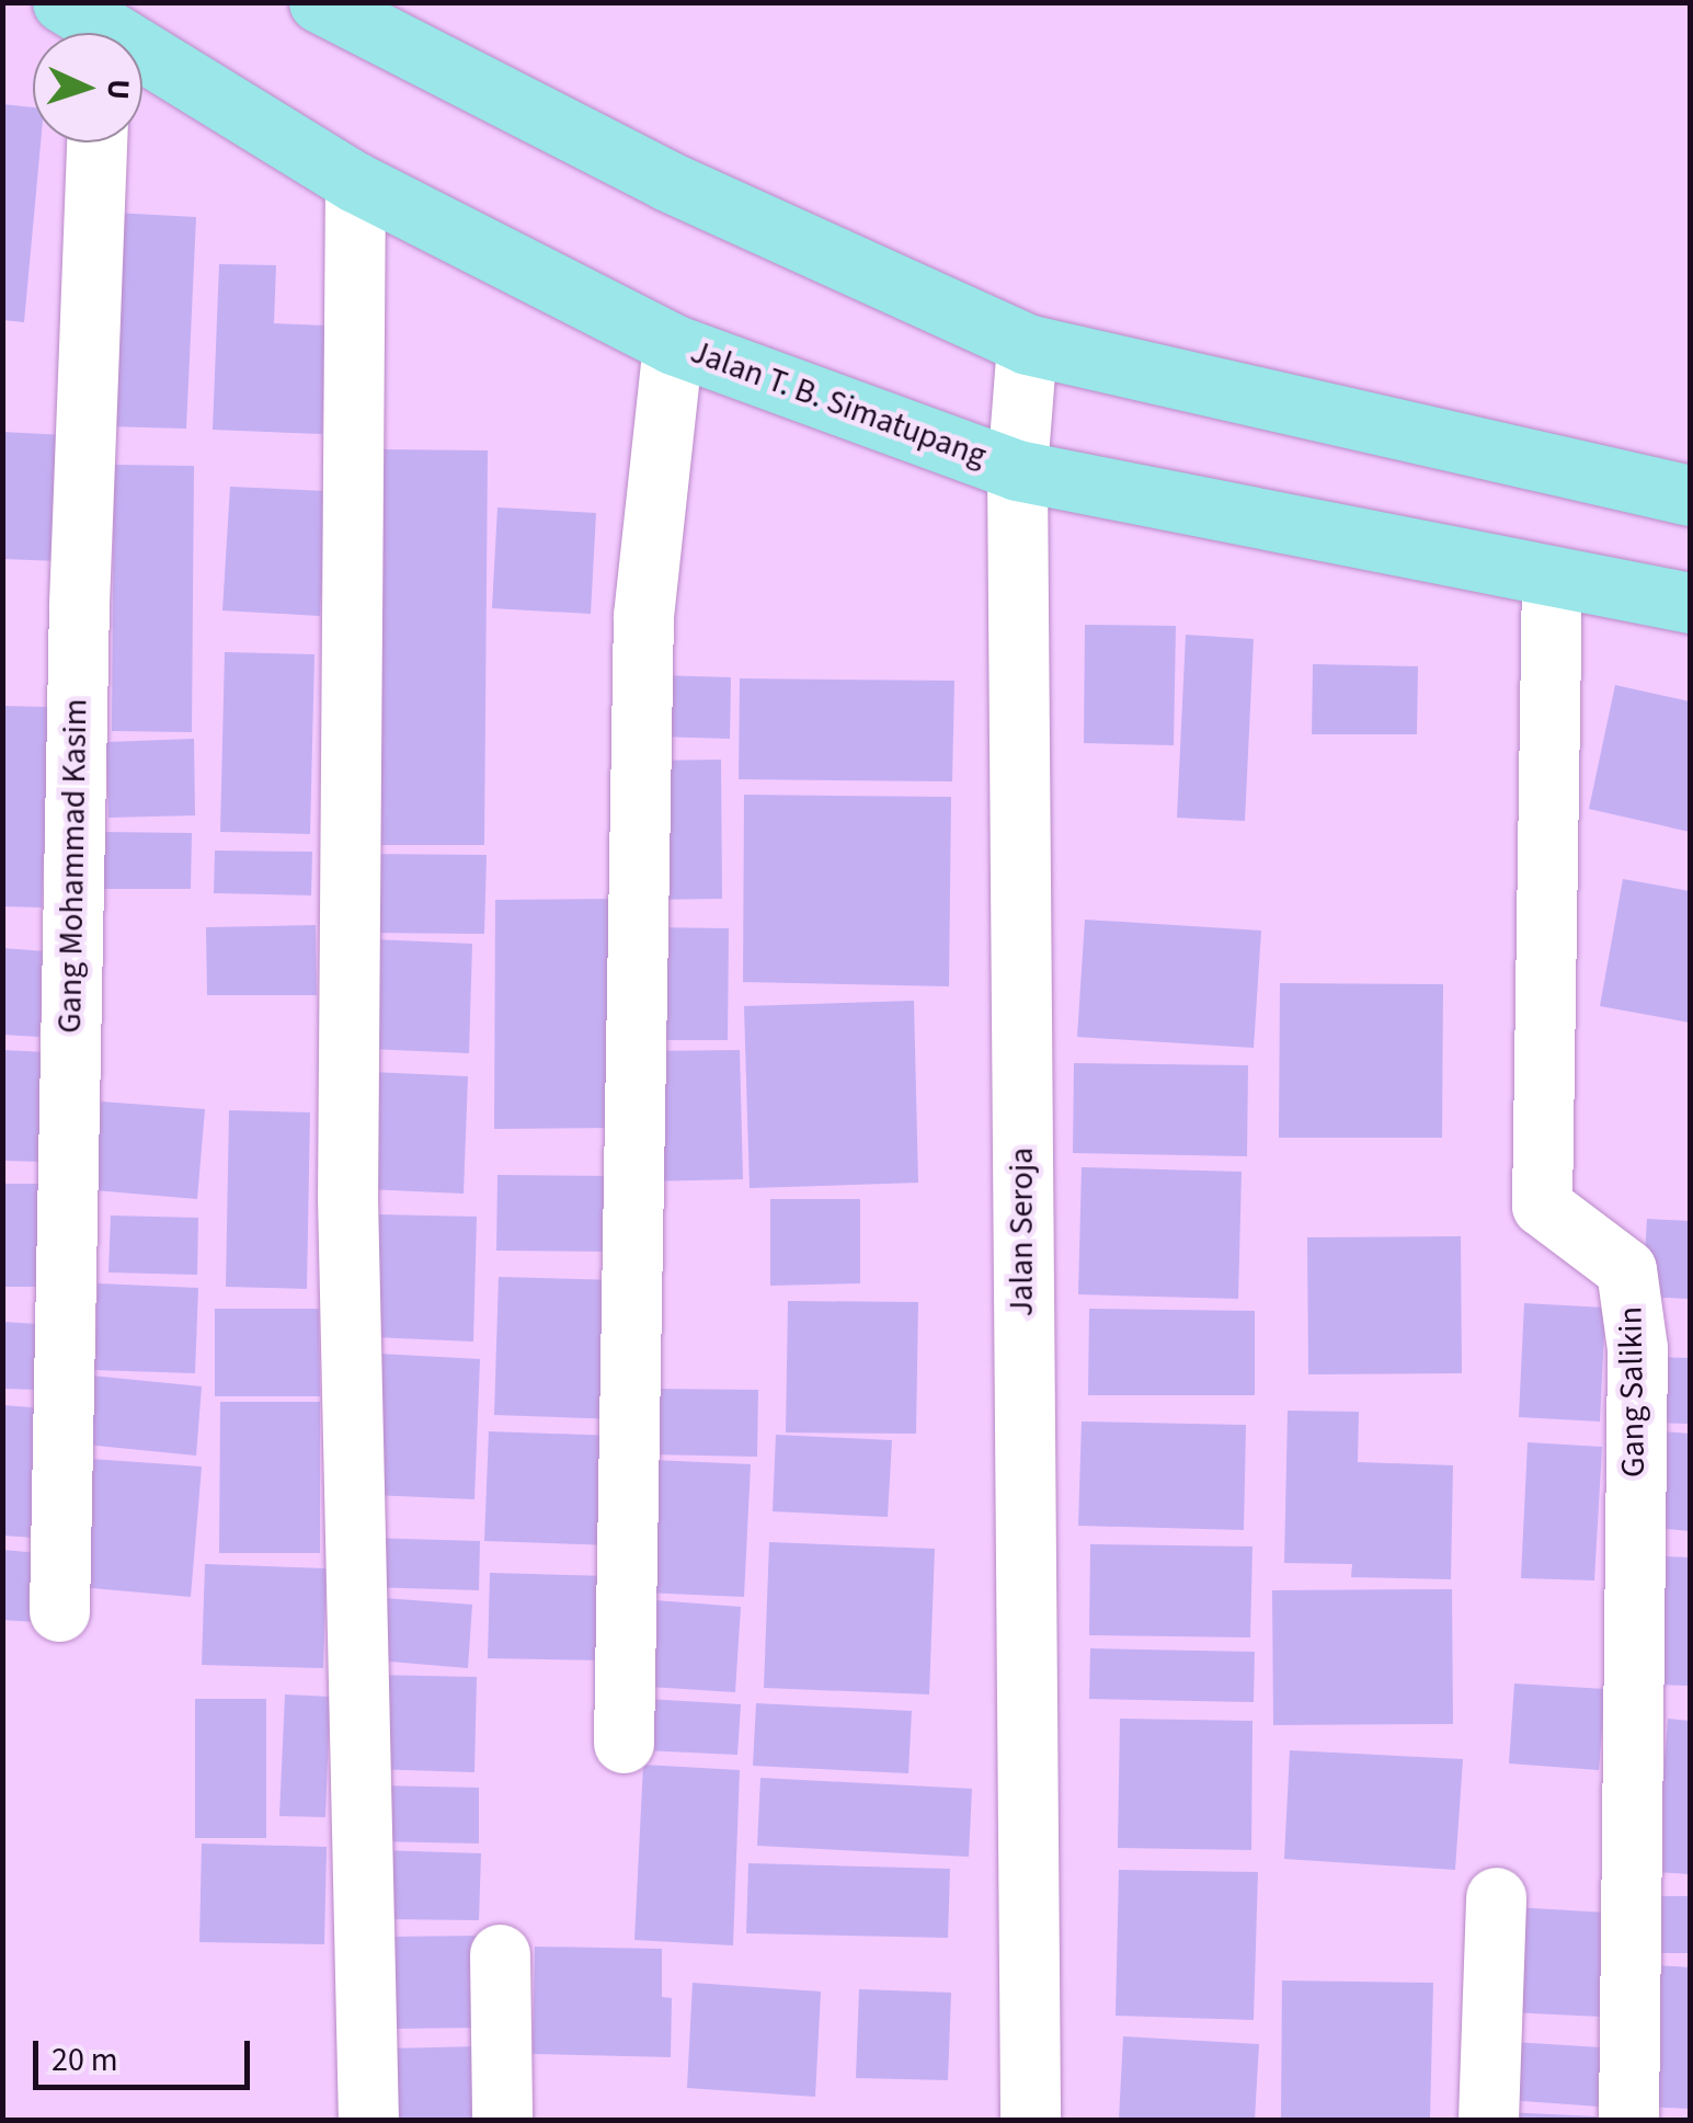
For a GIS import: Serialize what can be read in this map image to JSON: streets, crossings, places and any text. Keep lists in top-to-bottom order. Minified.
{"streets":{"main road":["Jalan T. B. Simatupang"],"street":["Gang Mohammad Kasim","Jalan Seroja","Gang Salikin"]},"crossings":[["Jalan T. B. Simatupang","Jalan Seroja"],["Jalan T. B. Simatupang","Gang Salikin"]],"scale_bar":"20 m","north":"right"}
